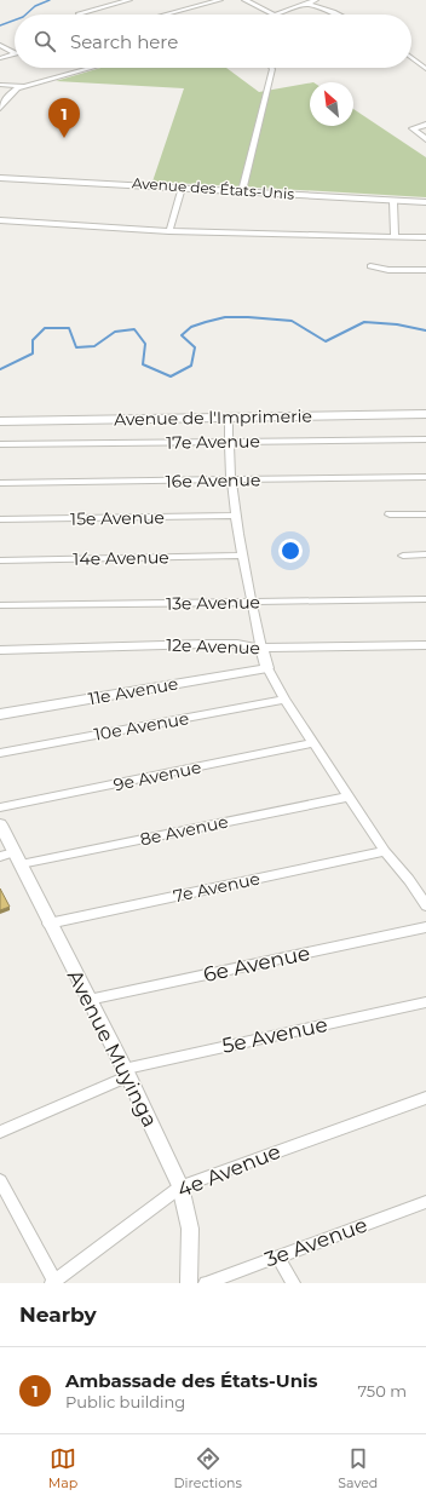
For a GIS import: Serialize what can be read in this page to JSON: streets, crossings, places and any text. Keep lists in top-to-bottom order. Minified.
{"streets":{"street":["Avenue des États-Unis","Avenue de l'Imprimerie","17e Avenue","16e Avenue","15e Avenue","14e Avenue","13e Avenue","12e Avenue","11e Avenue","10e Avenue","9e Avenue","8e Avenue","7e Avenue","6e Avenue","5e Avenue","Avenue Muyinga","4e Avenue","3e Avenue"]},"crossings":[["8e Avenue","Avenue Muyinga"],["7e Avenue","Avenue Muyinga"],["6e Avenue","Avenue Muyinga"],["5e Avenue","Avenue Muyinga"],["Avenue Muyinga","4e Avenue"]],"north":"top left","page":{"search":"Search here","pins":"1","heading":"Nearby","list":[{"mark":"1","name":"Ambassade des États-Unis","note":"Public building","value":"750 m"}],"nav":["Map","Directions","Saved"]}}
